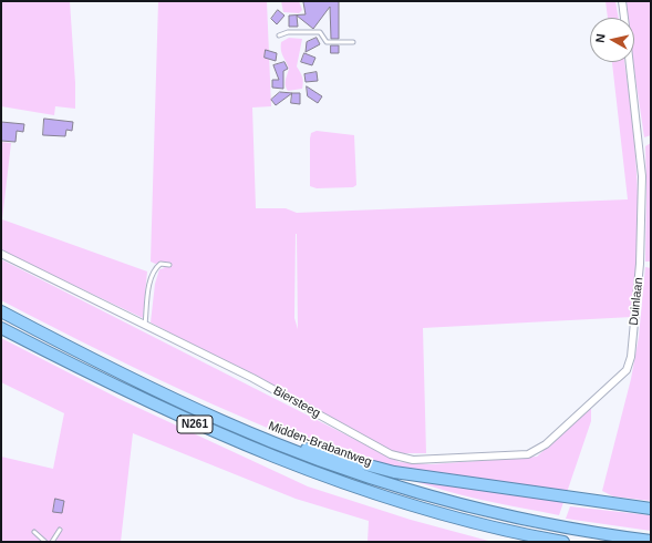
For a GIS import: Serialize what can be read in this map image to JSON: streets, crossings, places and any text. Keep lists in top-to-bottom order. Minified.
{"streets":{"highway":["N261","Midden-Brabantweg"],"street":["Duinlaan","Biersteeg"]},"crossings":[["Duinlaan","Biersteeg"],["N261","Midden-Brabantweg"]],"north":"left"}
